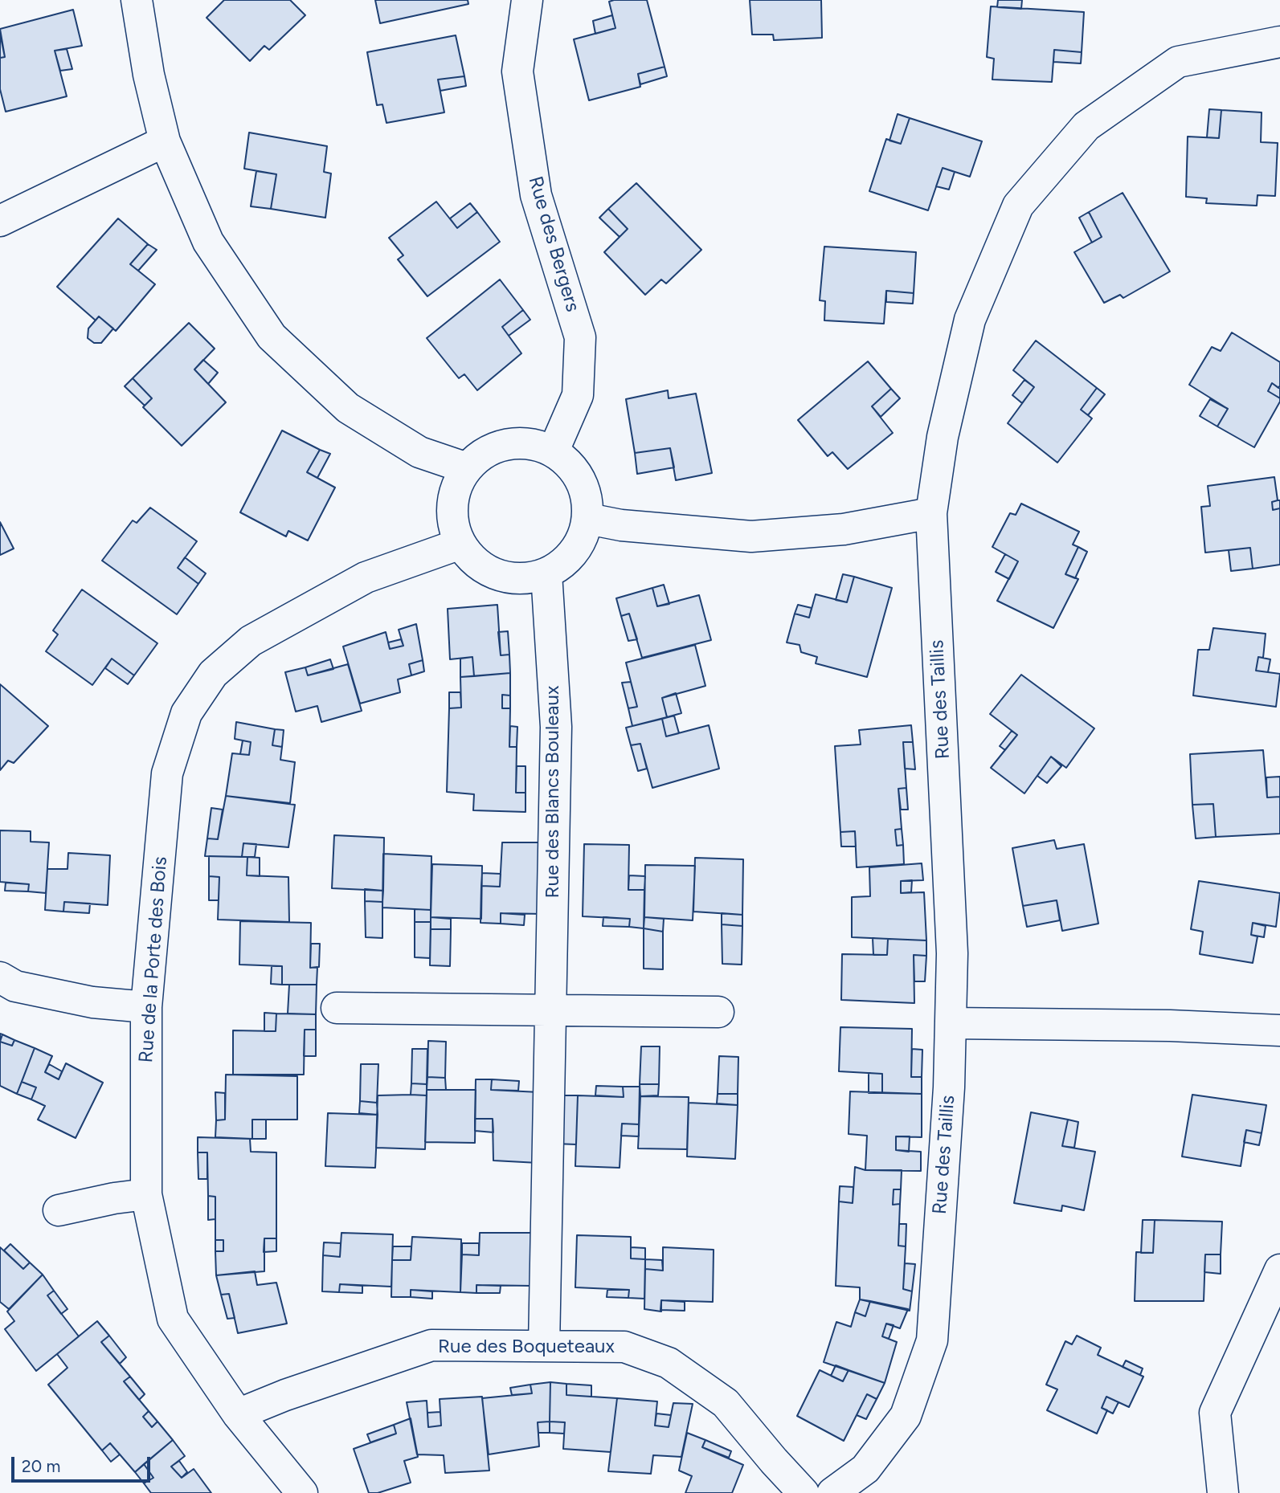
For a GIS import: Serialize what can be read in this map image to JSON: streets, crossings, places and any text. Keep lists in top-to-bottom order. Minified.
{"streets":{"street":["Rue des Bergers","Rue des Taillis","Rue des Blancs Bouleaux","Rue de la Porte des Bois","Rue des Boqueteaux"]},"crossings":[["Rue des Bergers","Rue des Blancs Bouleaux"],["Rue des Bergers","Rue de la Porte des Bois"],["Rue des Blancs Bouleaux","Rue de la Porte des Bois"],["Rue des Blancs Bouleaux","Rue des Boqueteaux"],["Rue de la Porte des Bois","Rue des Boqueteaux"]],"scale_bar":"20 m"}
